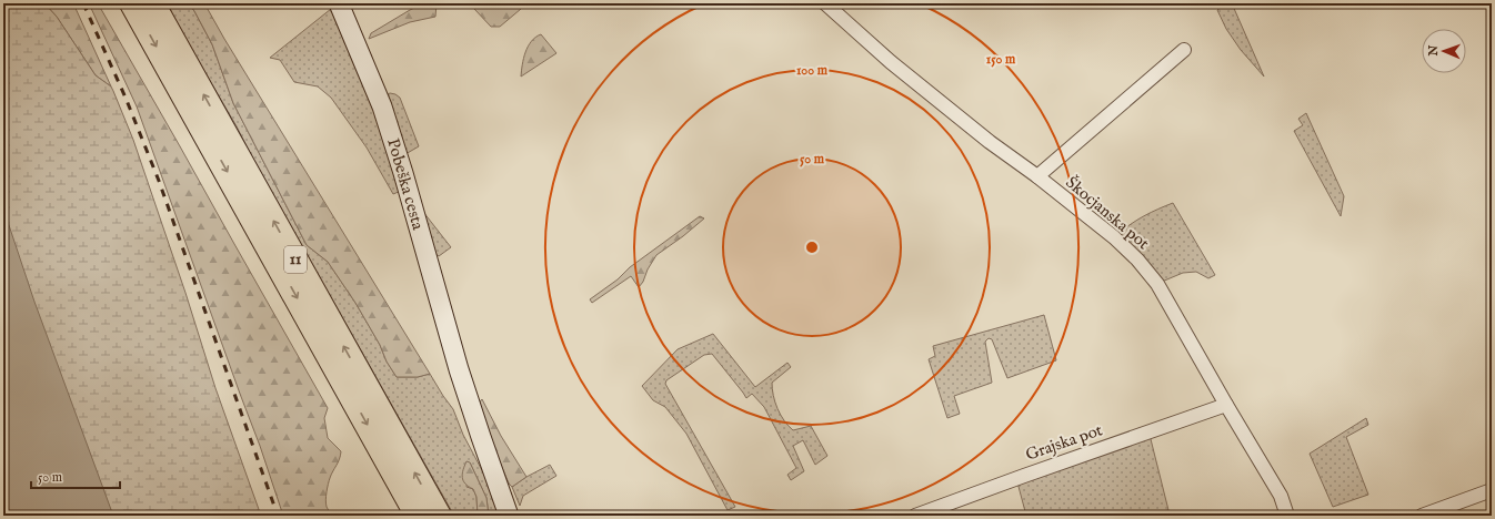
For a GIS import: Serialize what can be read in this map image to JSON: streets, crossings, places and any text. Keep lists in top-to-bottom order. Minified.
{"streets":{"highway":["11"],"street":["Pobeška cesta","Škocjanska pot","Grajska pot"]},"crossings":[["Škocjanska pot","Grajska pot"]],"scale_bar":"50 m","north":"left","rings":["150 m","100 m","50 m"]}
